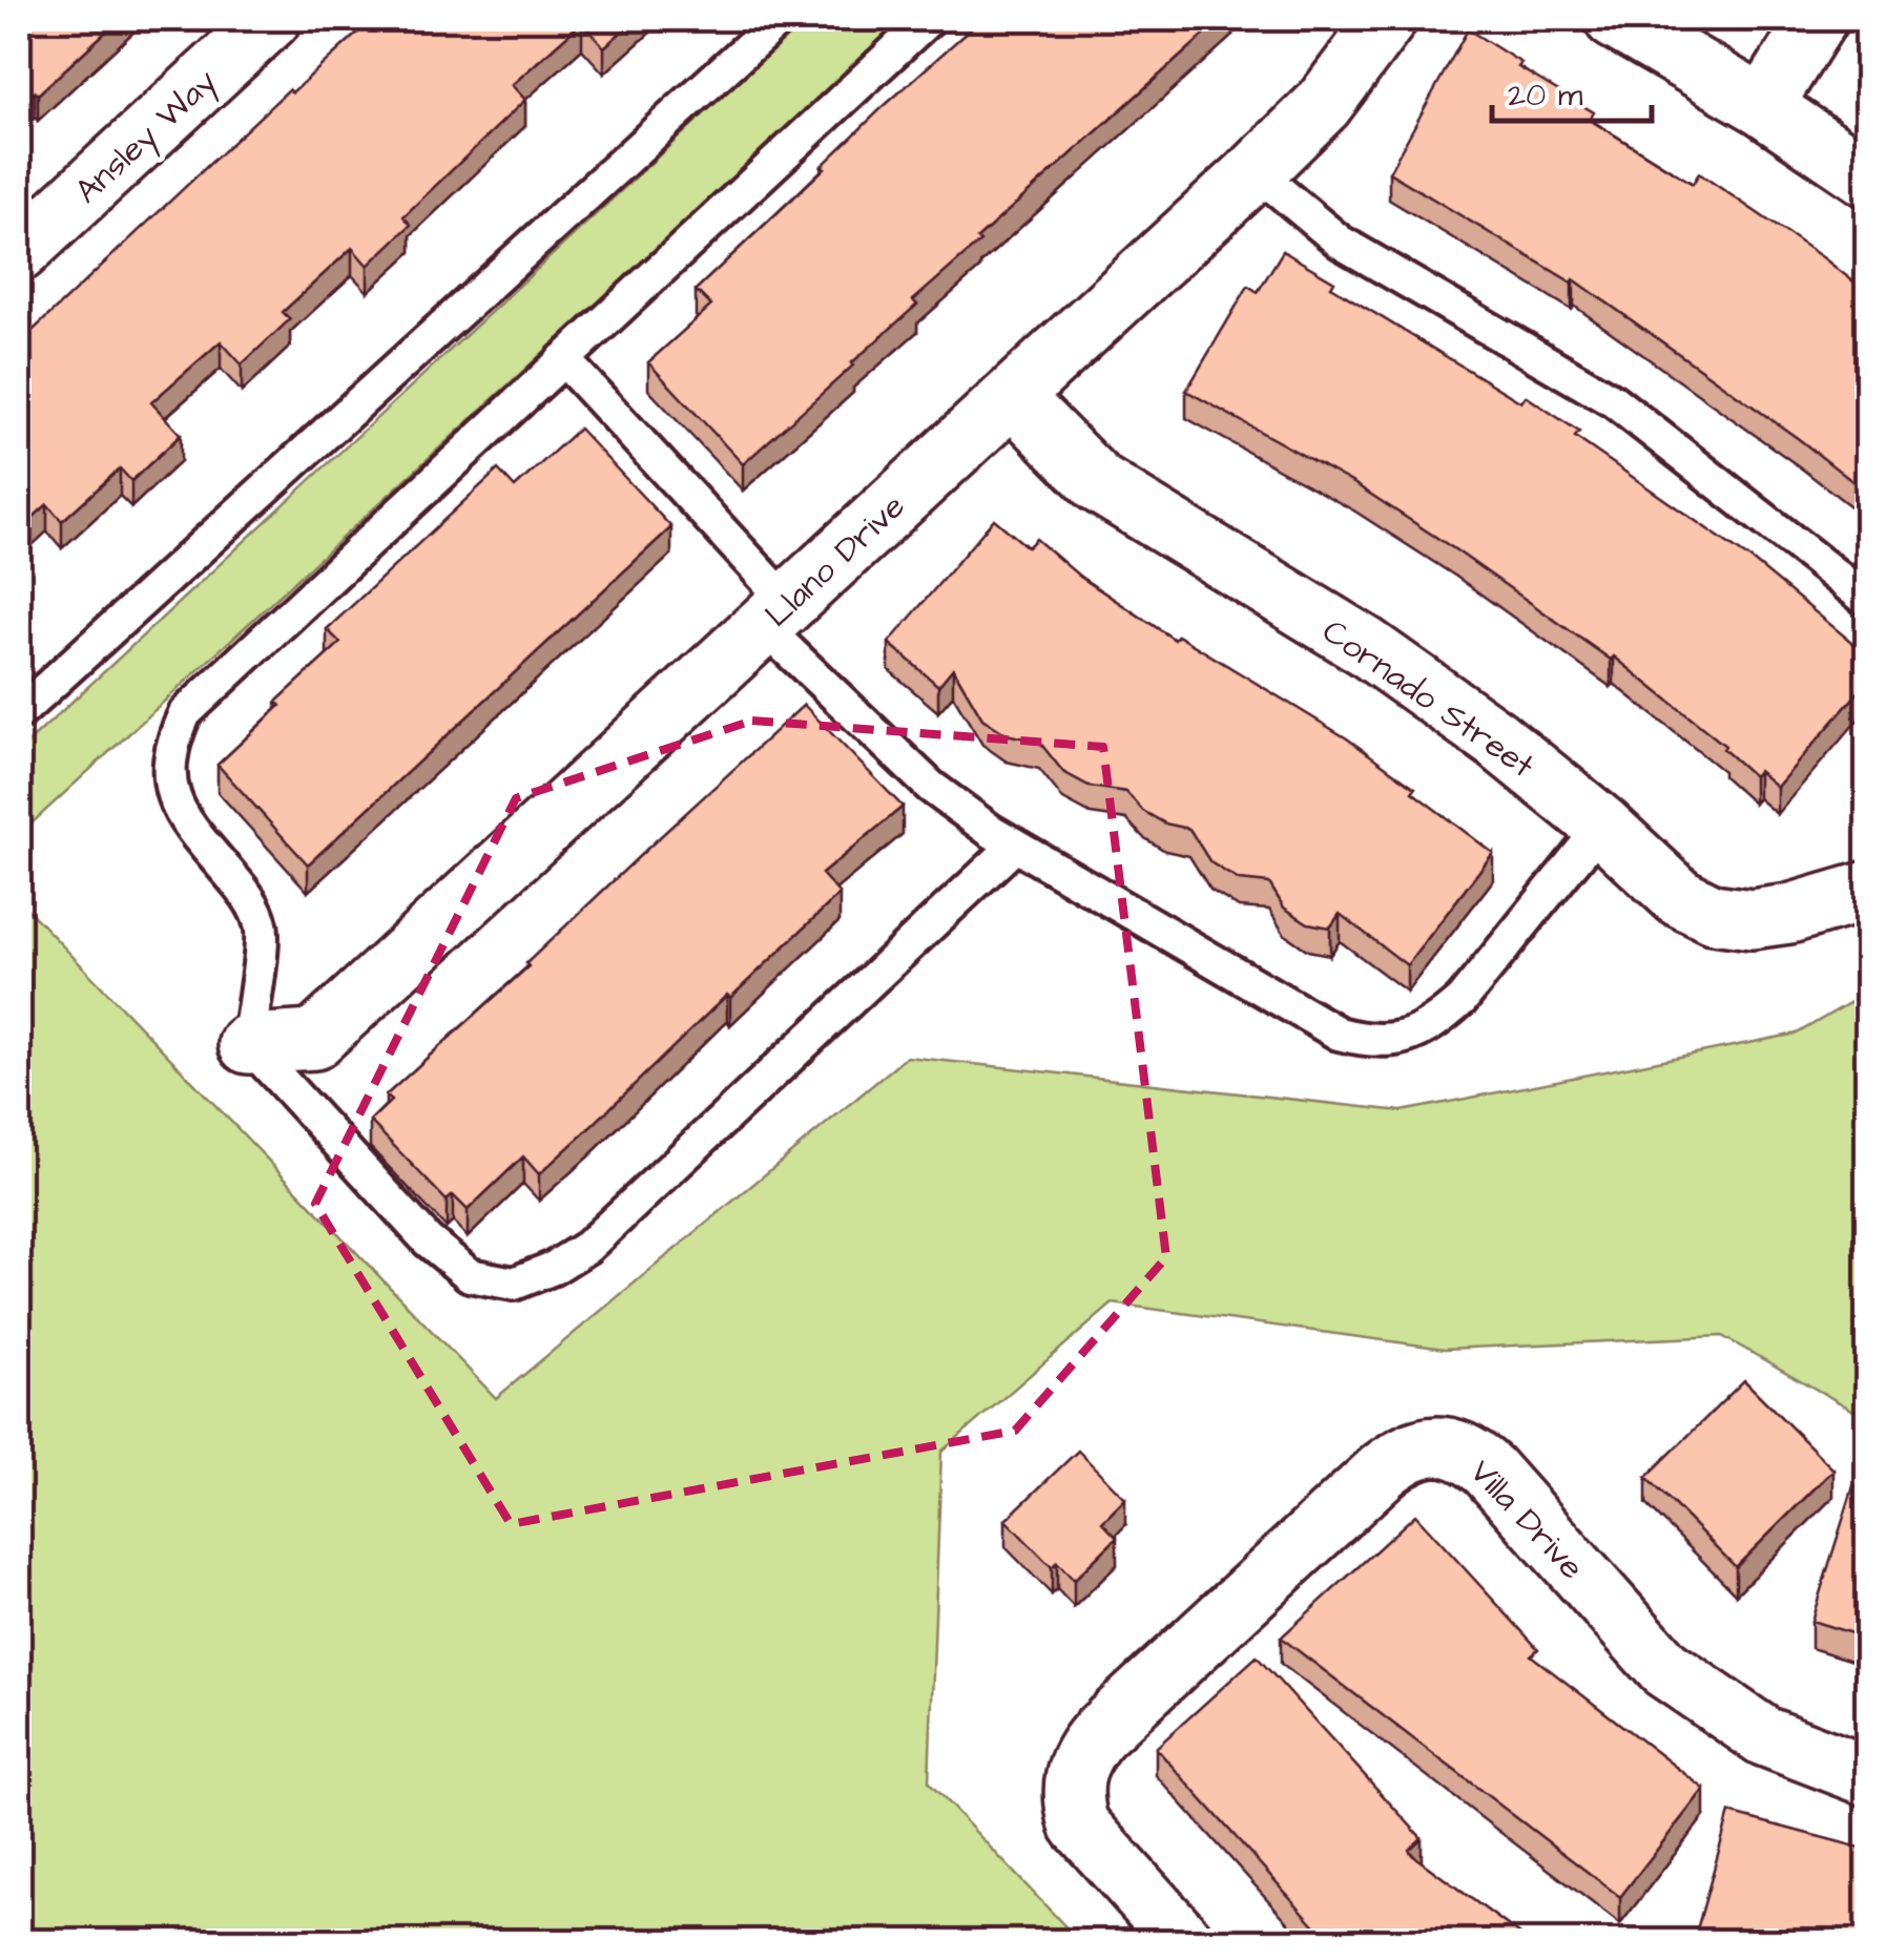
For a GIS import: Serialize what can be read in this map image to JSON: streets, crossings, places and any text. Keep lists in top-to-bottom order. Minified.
{"streets":{"street":["Ansley Way","Llano Drive","Cornado Street","Villa Drive"]},"crossings":[["Llano Drive","Cornado Street"]],"scale_bar":"20 m"}
